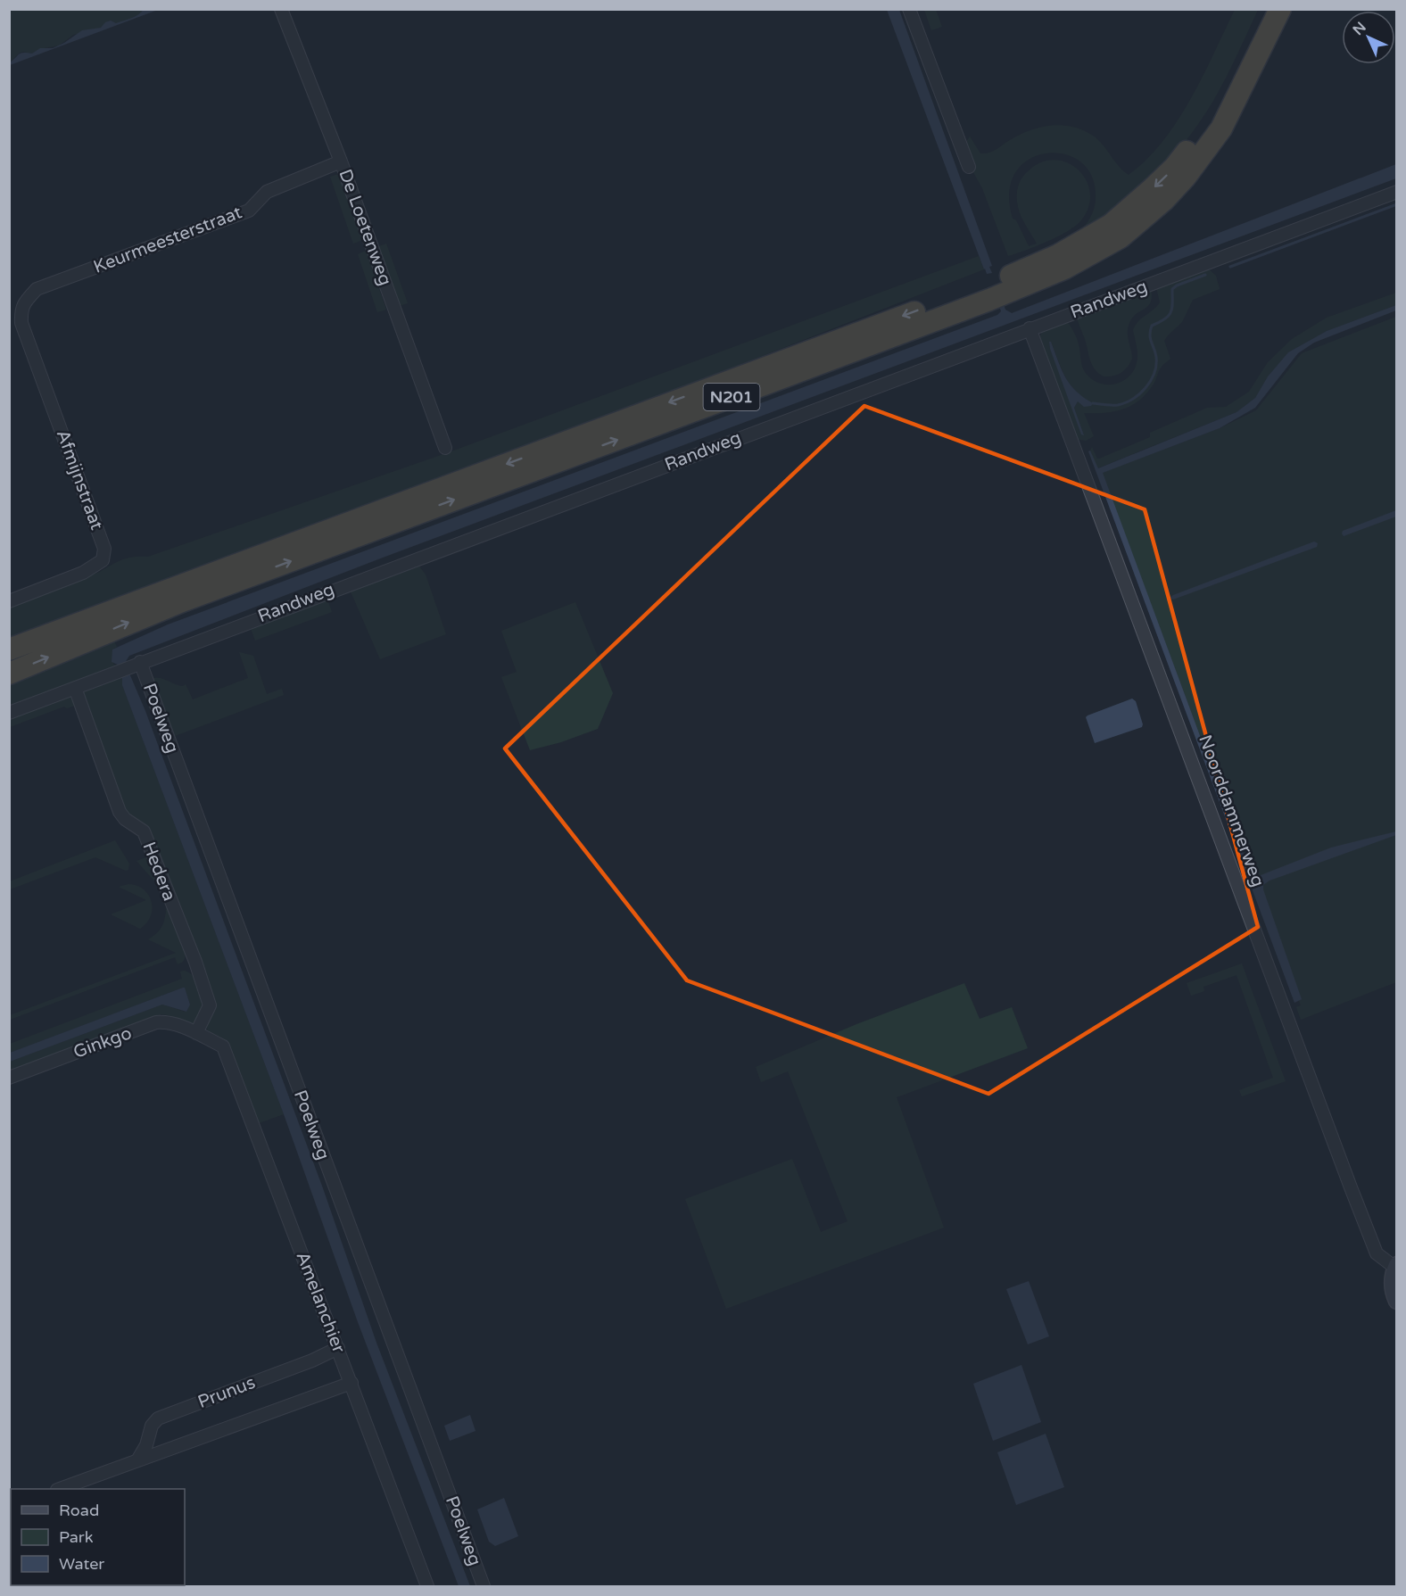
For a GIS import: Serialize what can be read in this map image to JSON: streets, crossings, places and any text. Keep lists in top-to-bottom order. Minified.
{"streets":{"highway":["N201"],"street":["De Loetenweg","Keurmeesterstraat","Randweg","Afmijnstraat","Poelweg","Noorddammerweg","Hedera","Ginkgo","Amelanchier","Prunus"]},"crossings":[["De Loetenweg","Keurmeesterstraat"],["Keurmeesterstraat","Afmijnstraat"],["Randweg","Poelweg"],["Randweg","Noorddammerweg"],["Randweg","Hedera"],["Hedera","Ginkgo"],["Hedera","Amelanchier"],["Ginkgo","Amelanchier"],["Amelanchier","Prunus"]],"legend":["Road","Park","Water"],"north":"top left"}
